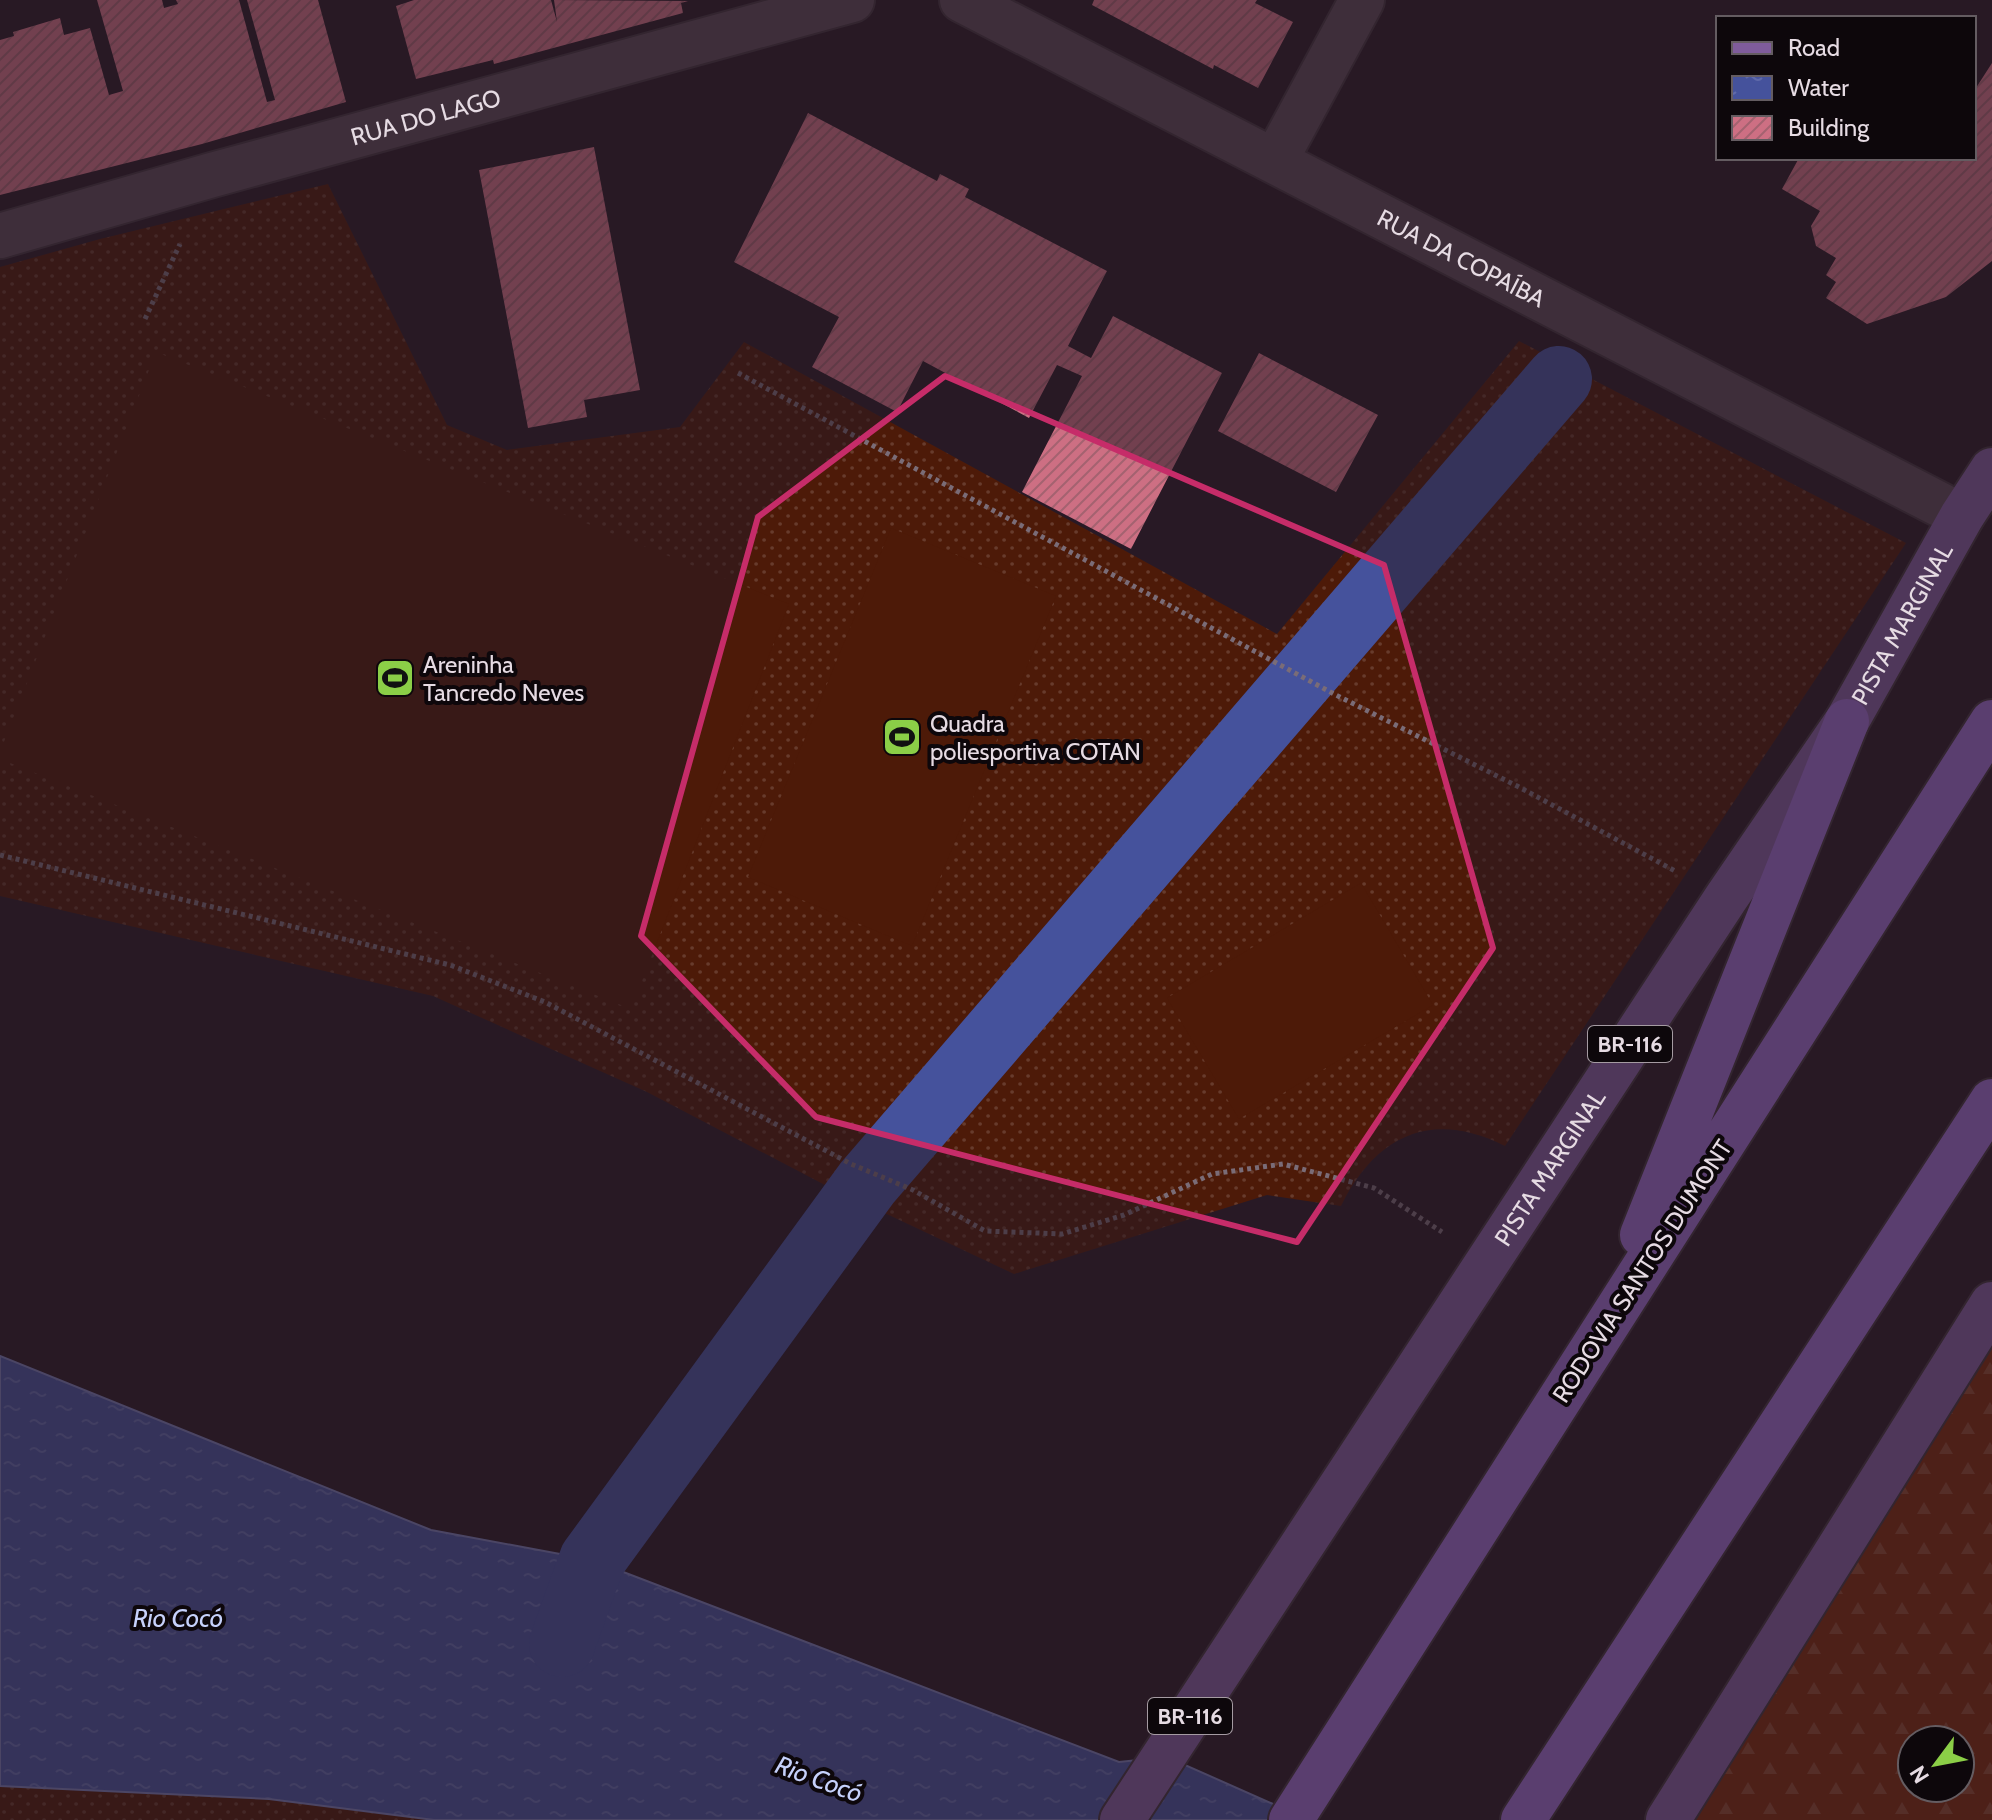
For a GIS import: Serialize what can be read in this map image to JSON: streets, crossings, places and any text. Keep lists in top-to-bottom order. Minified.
{"streets":{"highway":["RODOVIA SANTOS DUMONT"],"main road":["PISTA MARGINAL","BR-116"],"street":["RUA DO LAGO","RUA DA COPAÍBA"]},"crossings":[["RUA DA COPAÍBA","PISTA MARGINAL"]],"water":["Rio Cocó"],"places":{"sports":["Areninha Tancredo Neves","Quadra poliesportiva COTAN"]},"legend":["Road","Water","Building"],"north":"bottom left"}
